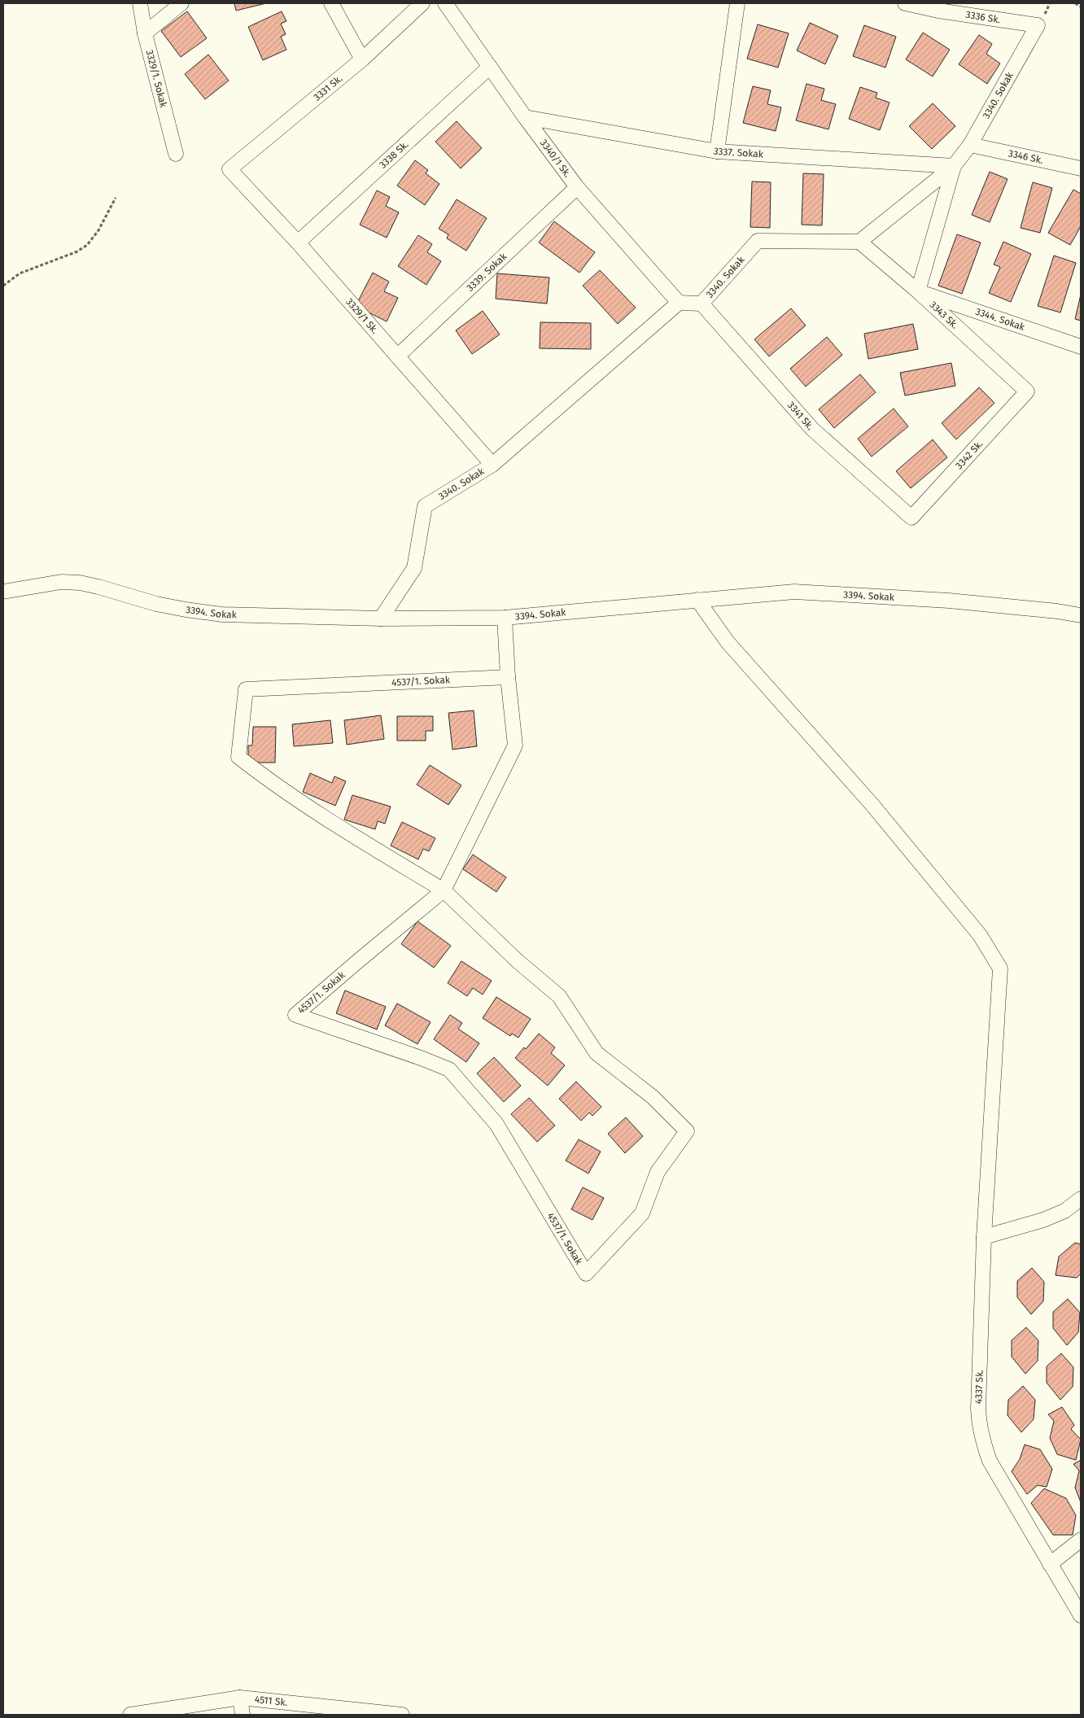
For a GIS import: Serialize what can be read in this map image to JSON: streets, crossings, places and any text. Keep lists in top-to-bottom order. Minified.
{"streets":{"street":["3336 Sk.","3329/1. Sokak","3331 Sk.","3340. Sokak","3337. Sokak","3338 Sk.","3346 Sk.","3340/1 Sk.","3339. Sokak","3343 Sk.","3329/1 Sk.","3344. Sokak","3341 Sk.","3342 Sk.","3394. Sokak","4537/1. Sokak","4337 Sk.","4511 Sk."]},"crossings":[["3336 Sk.","3340. Sokak"],["3331 Sk.","3329/1 Sk."],["3340. Sokak","3337. Sokak"],["3340. Sokak","3346 Sk."],["3340. Sokak","3340/1 Sk."],["3340. Sokak","3343 Sk."],["3340. Sokak","3329/1 Sk."],["3340. Sokak","3341 Sk."],["3340. Sokak","3394. Sokak"],["3337. Sokak","3340/1 Sk."],["3338 Sk.","3340/1 Sk."],["3338 Sk.","3329/1 Sk."],["3340/1 Sk.","3339. Sokak"],["3339. Sokak","3329/1 Sk."],["3343 Sk.","3344. Sokak"],["3343 Sk.","3342 Sk."],["3341 Sk.","3342 Sk."],["3394. Sokak","4337 Sk."]]}
